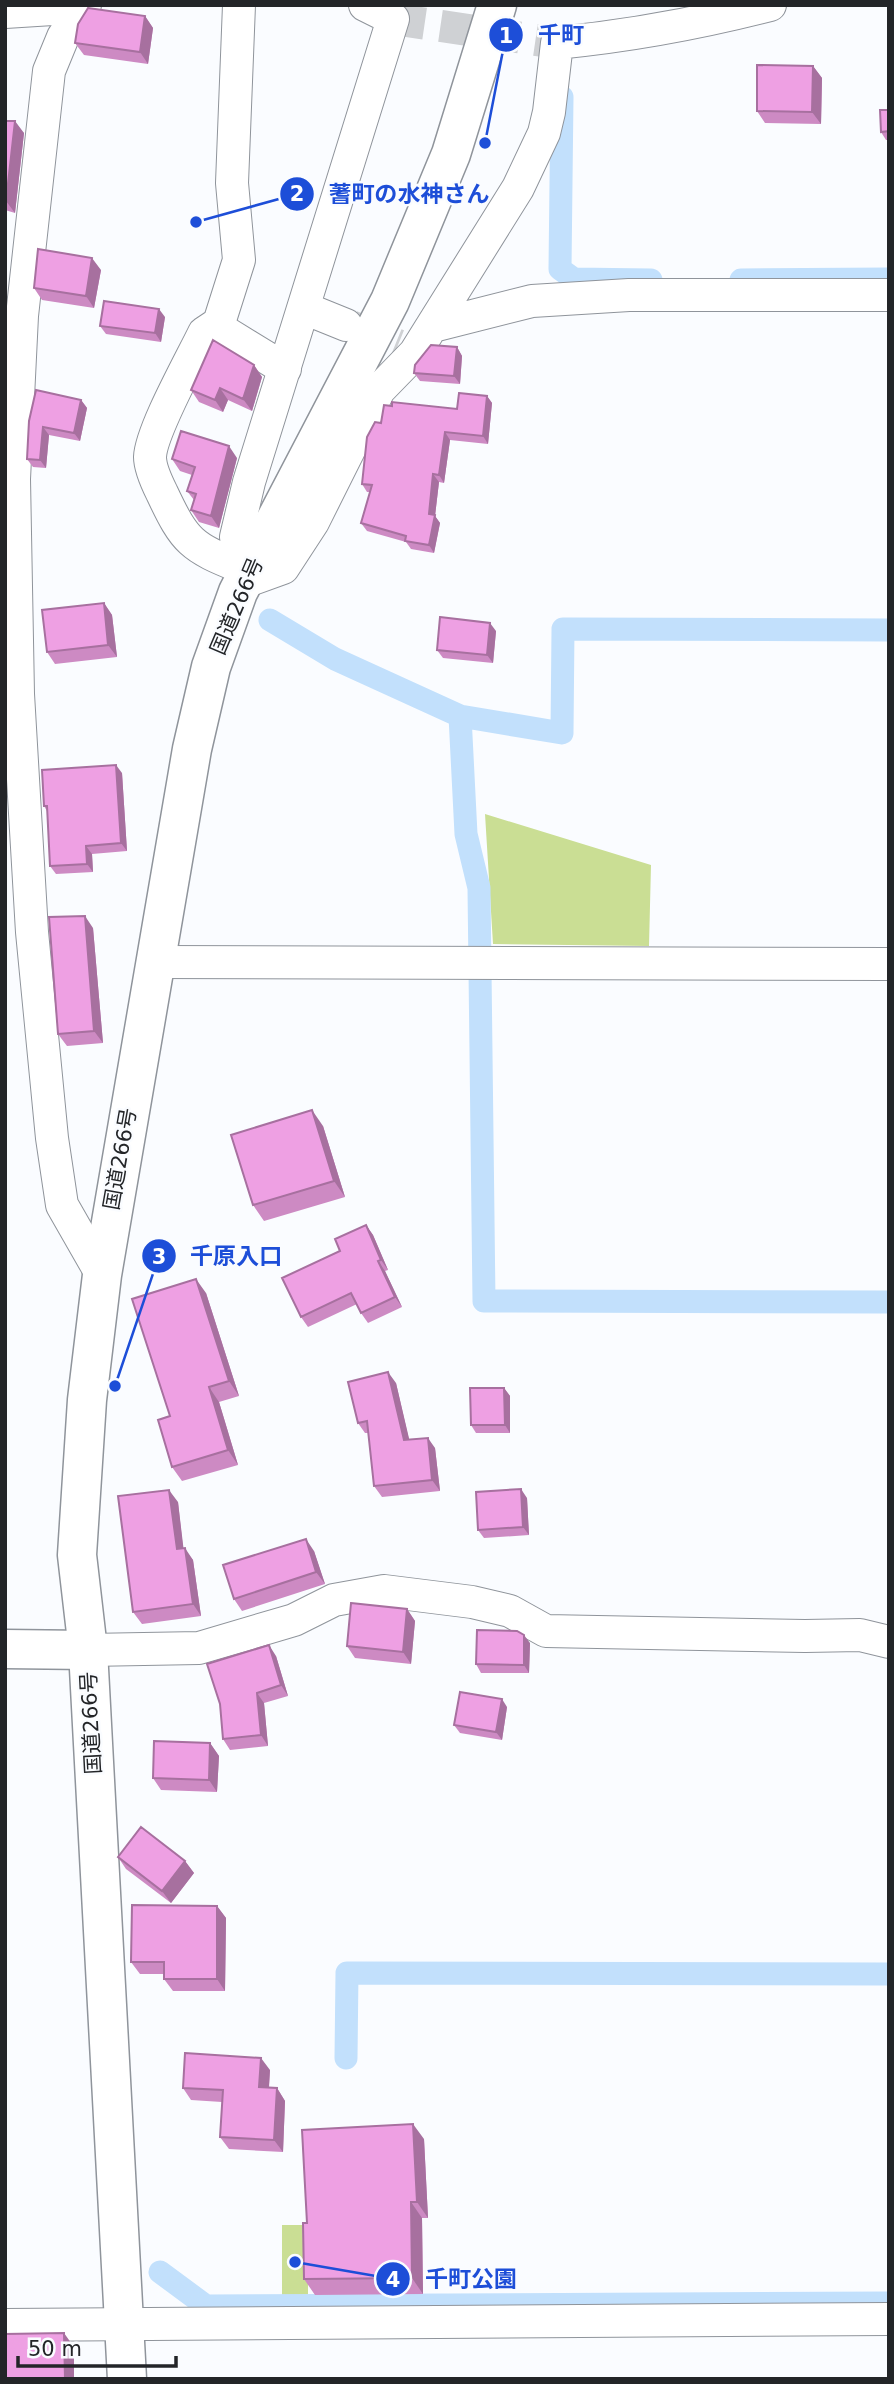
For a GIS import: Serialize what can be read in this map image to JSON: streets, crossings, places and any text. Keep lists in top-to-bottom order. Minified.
{"streets":{"main road":["国道266号"]},"places":["千町","蓍町の水神さん","千原入口","千町公園"],"scale_bar":"50 m"}
